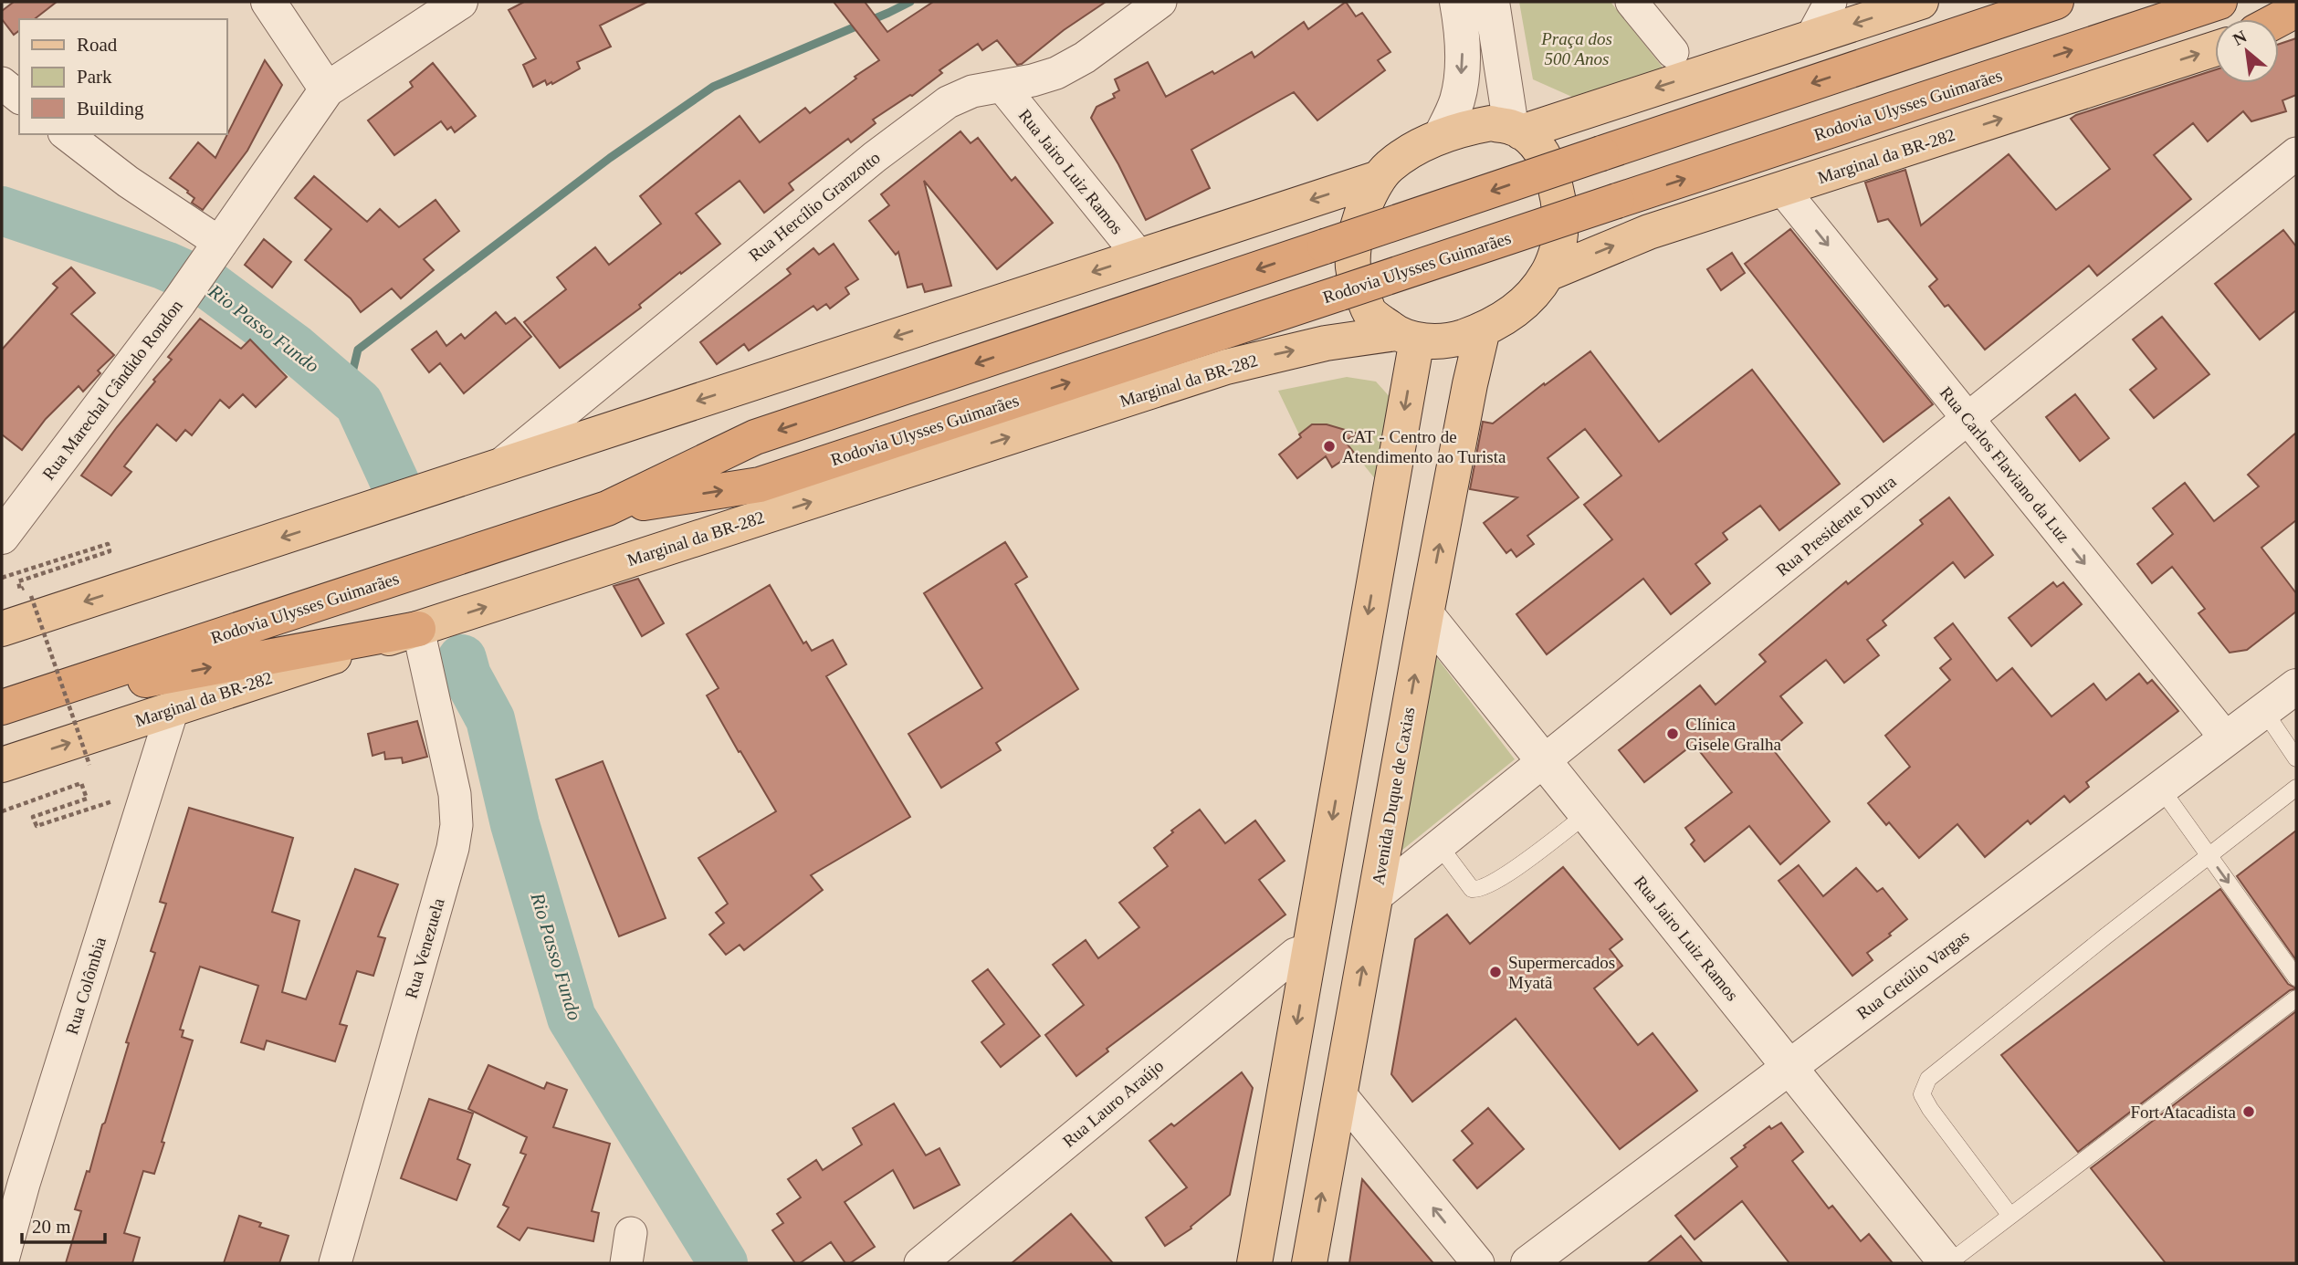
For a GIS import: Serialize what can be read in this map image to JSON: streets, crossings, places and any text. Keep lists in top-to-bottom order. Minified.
{"streets":{"highway":["Rodovia Ulysses Guimarães"],"main road":["Marginal da BR-282","Avenida Duque de Caxias"],"street":["Rua Jairo Luiz Ramos","Rua Hercílio Granzotto","Rua Marechal Cândido Rondon","Rua Carlos Flaviano da Luz","Rua Presidente Dutra","Rua Venezuela","Rua Getúlio Vargas","Rua Colômbia","Rua Lauro Araújo"]},"crossings":[["Marginal da BR-282","Rua Carlos Flaviano da Luz"],["Marginal da BR-282","Avenida Duque de Caxias"],["Marginal da BR-282","Rua Venezuela"],["Marginal da BR-282","Rua Colômbia"],["Rua Jairo Luiz Ramos","Rua Hercílio Granzotto"],["Rua Jairo Luiz Ramos","Rua Presidente Dutra"],["Rua Jairo Luiz Ramos","Avenida Duque de Caxias"],["Rua Jairo Luiz Ramos","Rua Getúlio Vargas"],["Rua Carlos Flaviano da Luz","Rua Presidente Dutra"],["Rua Carlos Flaviano da Luz","Rua Getúlio Vargas"],["Rua Presidente Dutra","Avenida Duque de Caxias"]],"one_way":["Rua Carlos Flaviano da Luz"],"water":["Rio Passo Fundo"],"parks":["Praça dos 500 Anos"],"places":["CAT - Centro de Atendimento ao Turista","Clínica Gisele Gralha","Supermercados Myatã","Fort Atacadista"],"legend":["Road","Park","Building"],"scale_bar":"20 m","north":"top left"}
